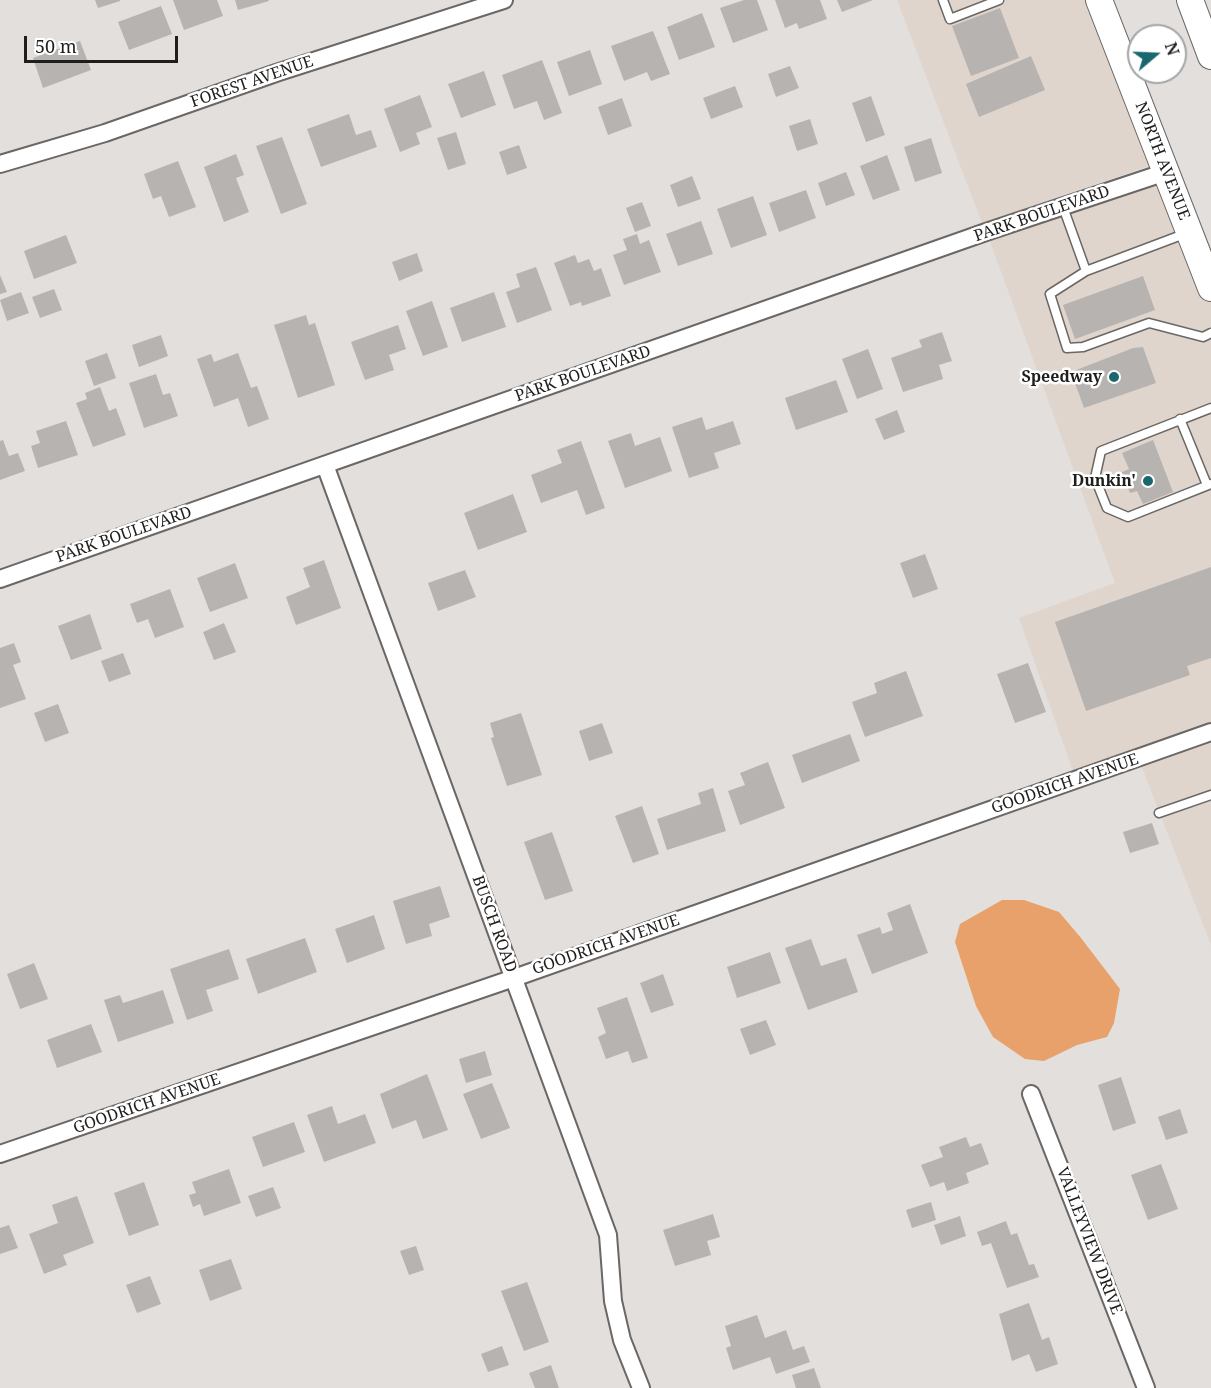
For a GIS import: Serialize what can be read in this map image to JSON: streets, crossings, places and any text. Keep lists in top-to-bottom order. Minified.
{"streets":{"main road":["NORTH AVENUE"],"street":["FOREST AVENUE","PARK BOULEVARD","GOODRICH AVENUE","BUSCH ROAD","VALLEYVIEW DRIVE"]},"crossings":[["NORTH AVENUE","PARK BOULEVARD"],["PARK BOULEVARD","BUSCH ROAD"],["GOODRICH AVENUE","BUSCH ROAD"]],"places":["Speedway","Dunkin'"],"scale_bar":"50 m","north":"right"}
